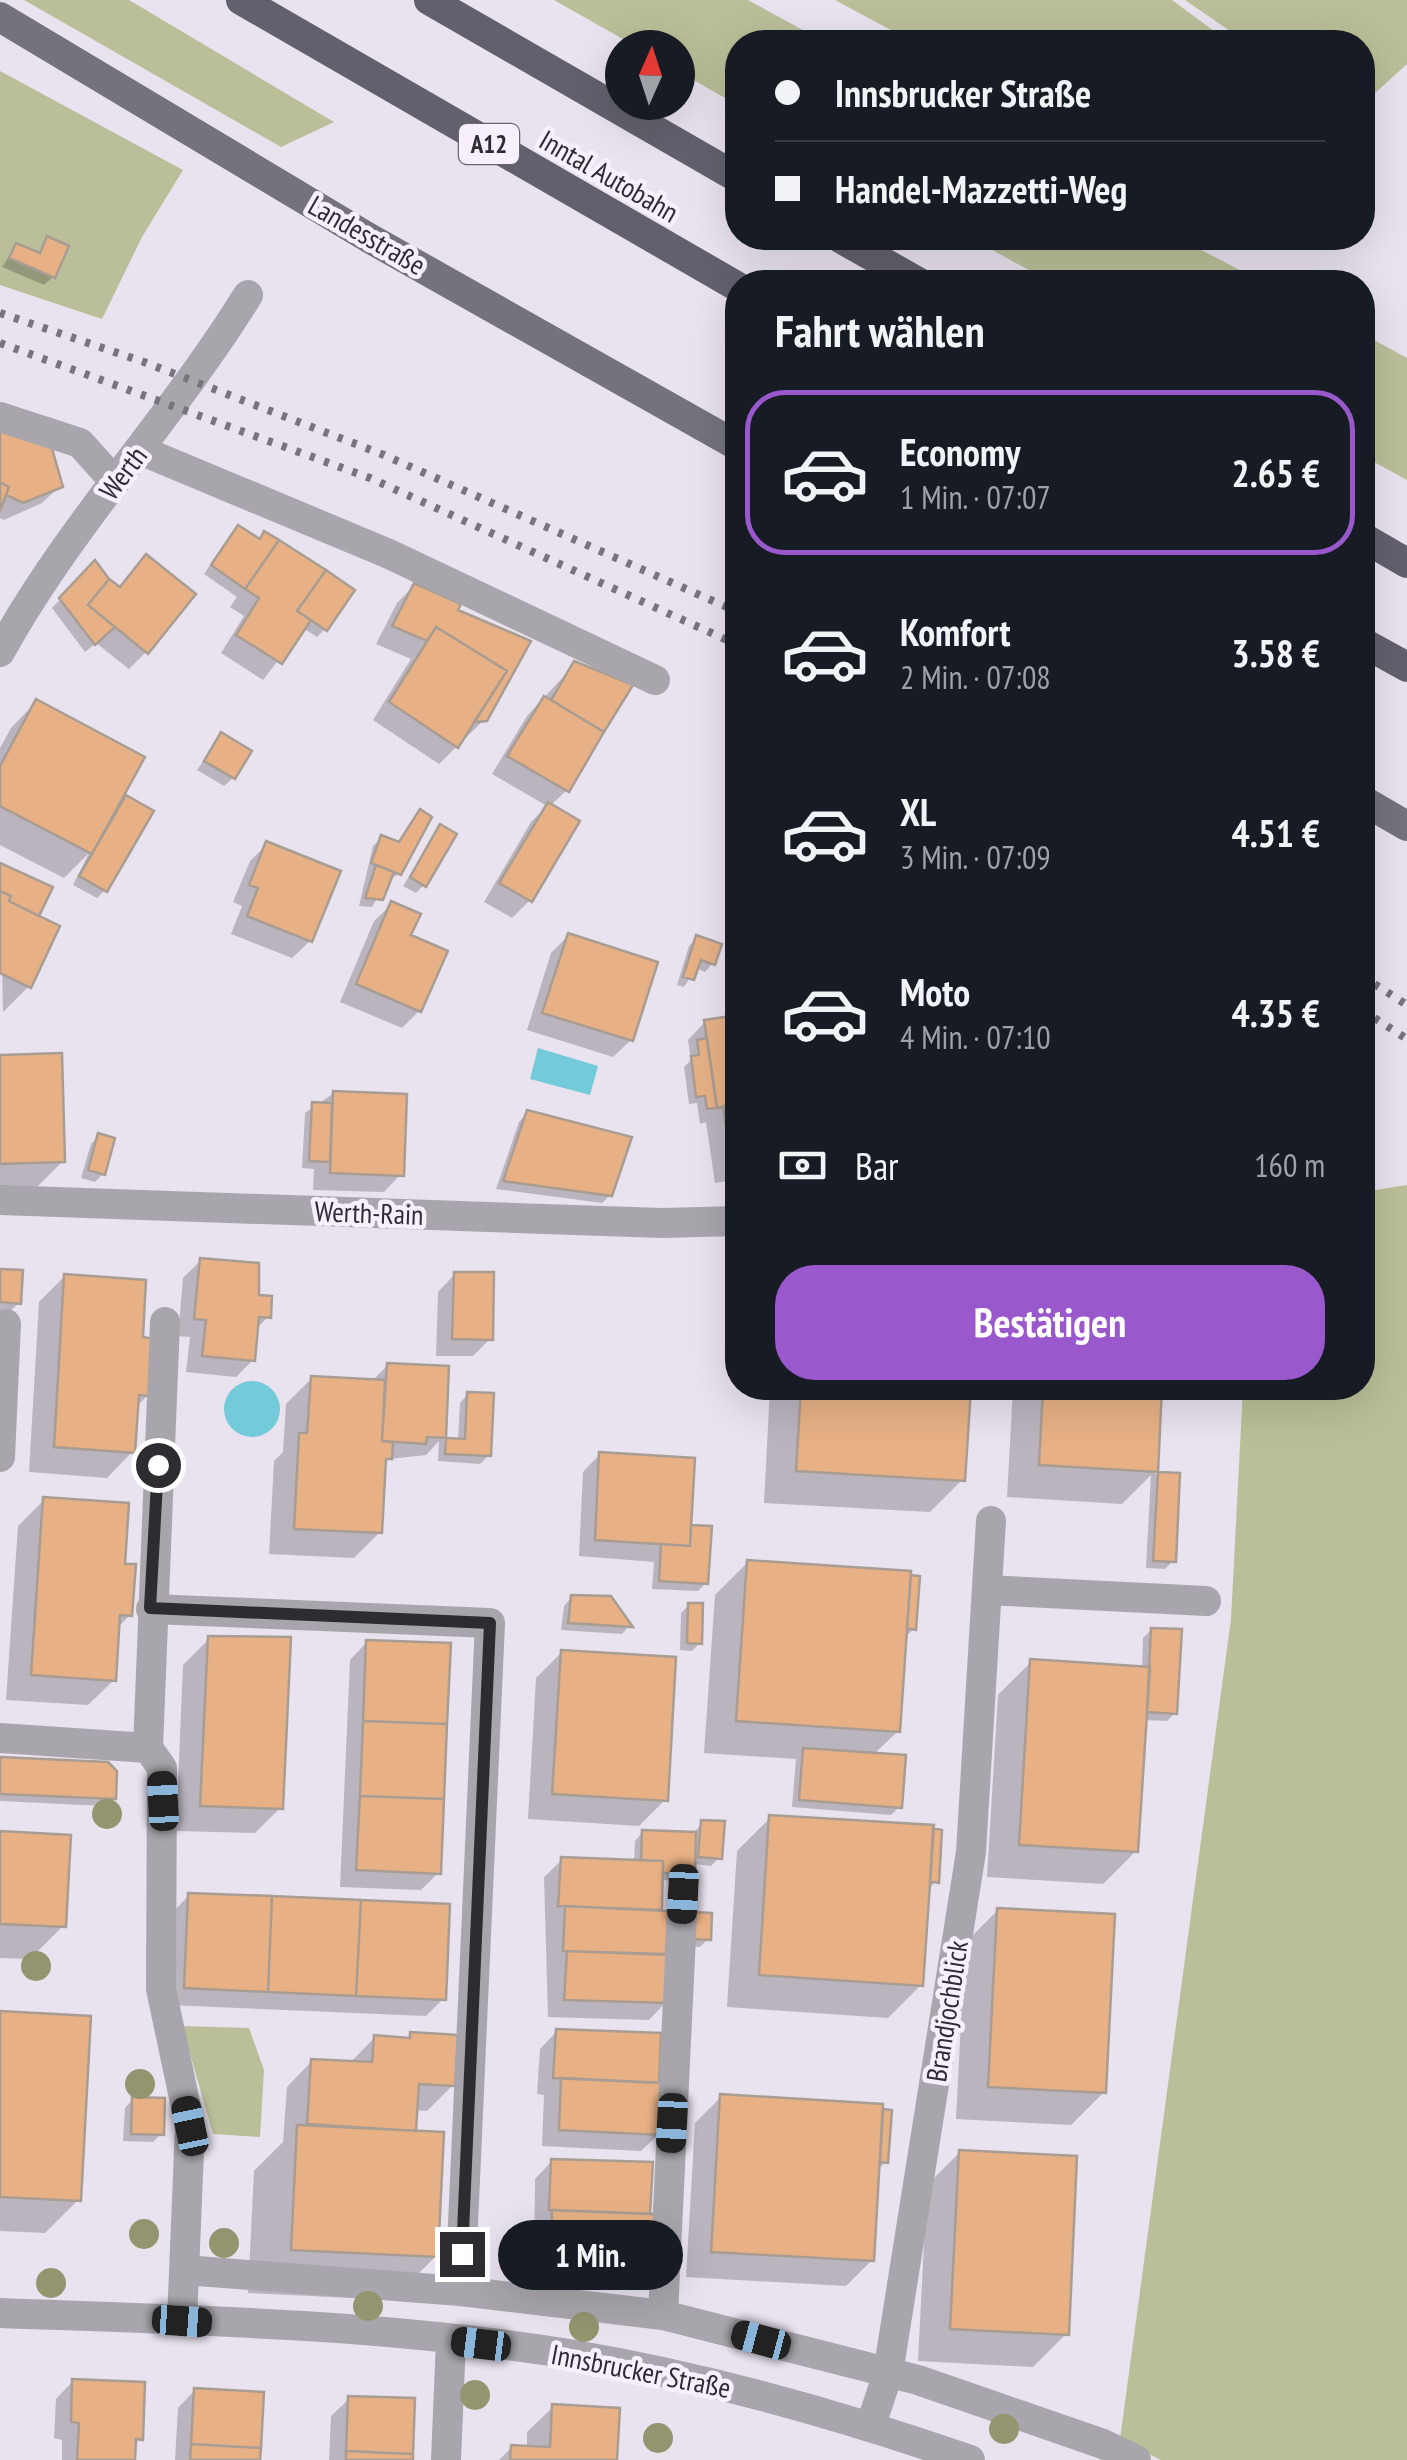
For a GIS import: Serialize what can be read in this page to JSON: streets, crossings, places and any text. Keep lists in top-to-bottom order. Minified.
{"streets":{"highway":["A12","Inntal Autobahn"],"main road":["Landesstraße"],"street":["Werth","Werth-Rain","Brandjochblick","Innsbrucker Straße"]},"crossings":[["Brandjochblick","Innsbrucker Straße"]],"north":"top","page":{"banner":["Innsbrucker Straße","Handel-Mazzetti-Weg"],"heading":"Fahrt wählen","list":[{"name":"Economy","note":"1 Min. · 07:07","value":"2.65 €"},{"name":"Komfort","note":"2 Min. · 07:08","value":"3.58 €"},{"name":"XL","note":"3 Min. · 07:09","value":"4.51 €"},{"name":"Moto","note":"4 Min. · 07:10","value":"4.35 €"}],"pay":["Bar","160 m"],"buttons":"Bestätigen","bubble":"1 Min."}}
